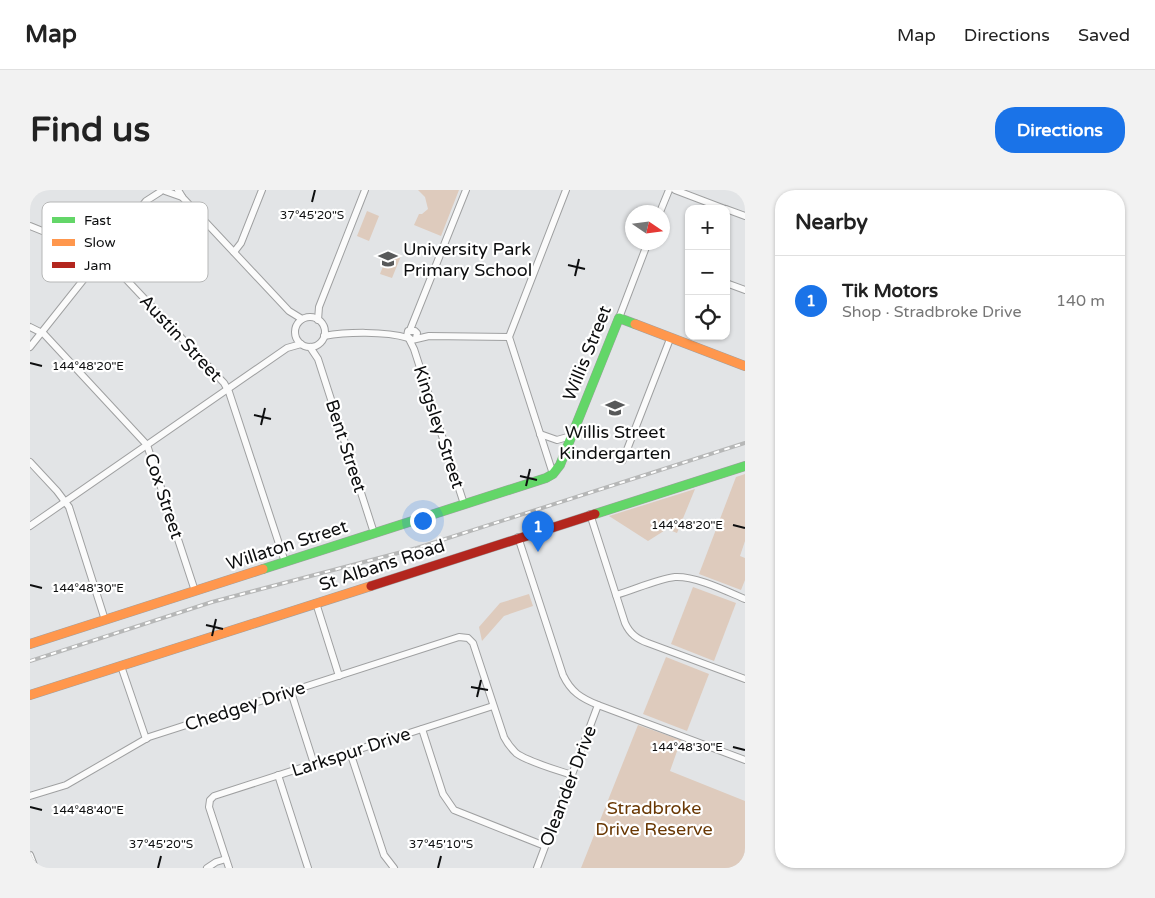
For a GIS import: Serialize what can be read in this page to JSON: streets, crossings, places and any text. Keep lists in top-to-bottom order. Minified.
{"streets":{"street":["Austin Street","Willis Street","Kingsley Street","Bent Street","Cox Street","Willaton Street","St Albans Road","Chedgey Drive","Larkspur Drive","Oleander Drive"]},"crossings":[["Austin Street","Willaton Street"],["Willis Street","Willaton Street"],["Kingsley Street","Willaton Street"],["Bent Street","Willaton Street"],["Cox Street","Willaton Street"],["Chedgey Drive","Larkspur Drive"]],"parks":["Stradbroke Drive Reserve"],"places":{"school or university":["University Park Primary School","Willis Street Kindergarten"]},"legend":["Fast","Slow","Jam"],"north":"right","page":{"header":"Map","nav":["Map","Directions","Saved"],"buttons":"Directions","title":"Find us","heading":"Nearby","map_buttons":["+","−"],"list":[{"mark":"1","name":"Tik Motors","note":"Shop · Stradbroke Drive","value":"140 m"}],"pins":"1"},"coordinates":["37°45'20\"S","144°48'20\"E","144°48'30\"E","144°48'40\"E","37°45'10\"S"]}
